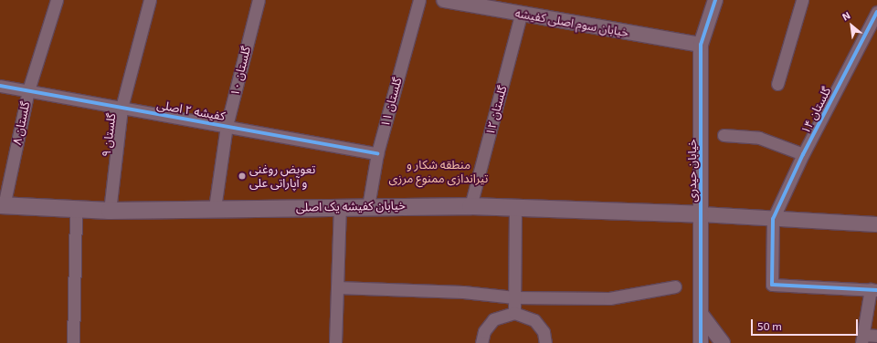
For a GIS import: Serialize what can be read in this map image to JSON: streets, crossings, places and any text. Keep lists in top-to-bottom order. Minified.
{"streets":{"main road":["خیابان کفیشه یک اصلی"],"street":["خیابان سوم اصلی کفیشه","گلستان ۱۰","گلستان ۱۱","کفیشه ۲ اصلی","گلستان ۱۲","گلستان ۱۴","گلستان ۸","گلستان ۹","خیابان حیدری"]},"crossings":[["خیابان سوم اصلی کفیشه","گلستان ۱۲"],["خیابان سوم اصلی کفیشه","خیابان حیدری"],["گلستان ۱۰","کفیشه ۲ اصلی"],["گلستان ۱۰","خیابان کفیشه یک اصلی"],["گلستان ۱۱","کفیشه ۲ اصلی"],["گلستان ۱۱","خیابان کفیشه یک اصلی"],["کفیشه ۲ اصلی","گلستان ۸"],["کفیشه ۲ اصلی","گلستان ۹"],["گلستان ۱۲","خیابان کفیشه یک اصلی"],["گلستان ۸","خیابان کفیشه یک اصلی"],["گلستان ۹","خیابان کفیشه یک اصلی"],["خیابان حیدری","خیابان کفیشه یک اصلی"]],"parks":["منطقه شکار و تیراندازی ممنوع مرزی"],"places":["تعویض روغنی و آپاراتی علی"],"scale_bar":"50 m","north":"top left"}
